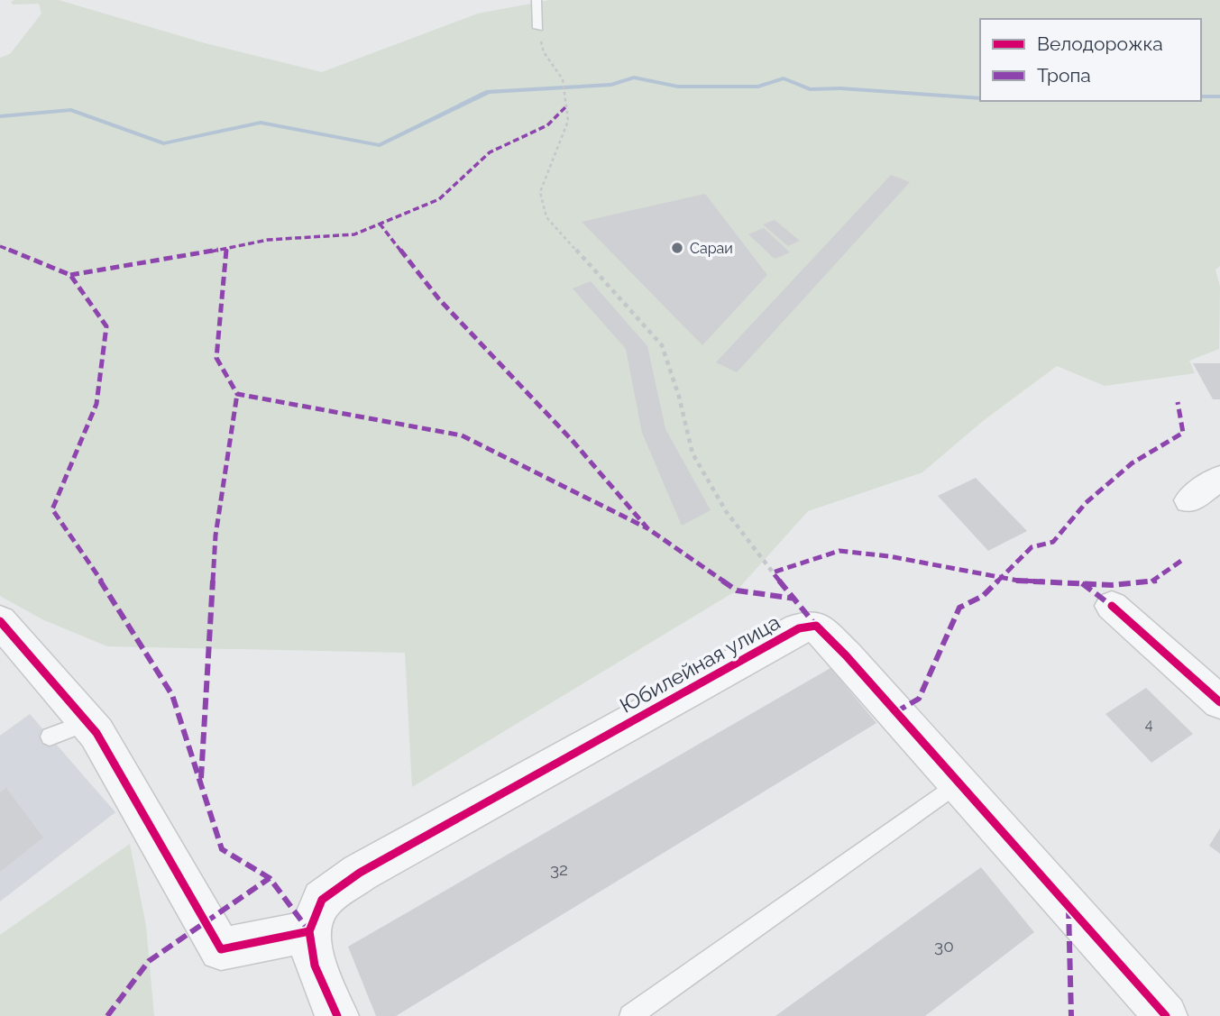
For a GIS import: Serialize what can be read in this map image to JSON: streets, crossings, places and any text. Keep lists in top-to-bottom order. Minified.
{"streets":{"street":["Юбилейная улица"]},"places":["Сараи"],"house_numbers":["4","32","30"],"legend":["Велодорожка","Тропа"]}
